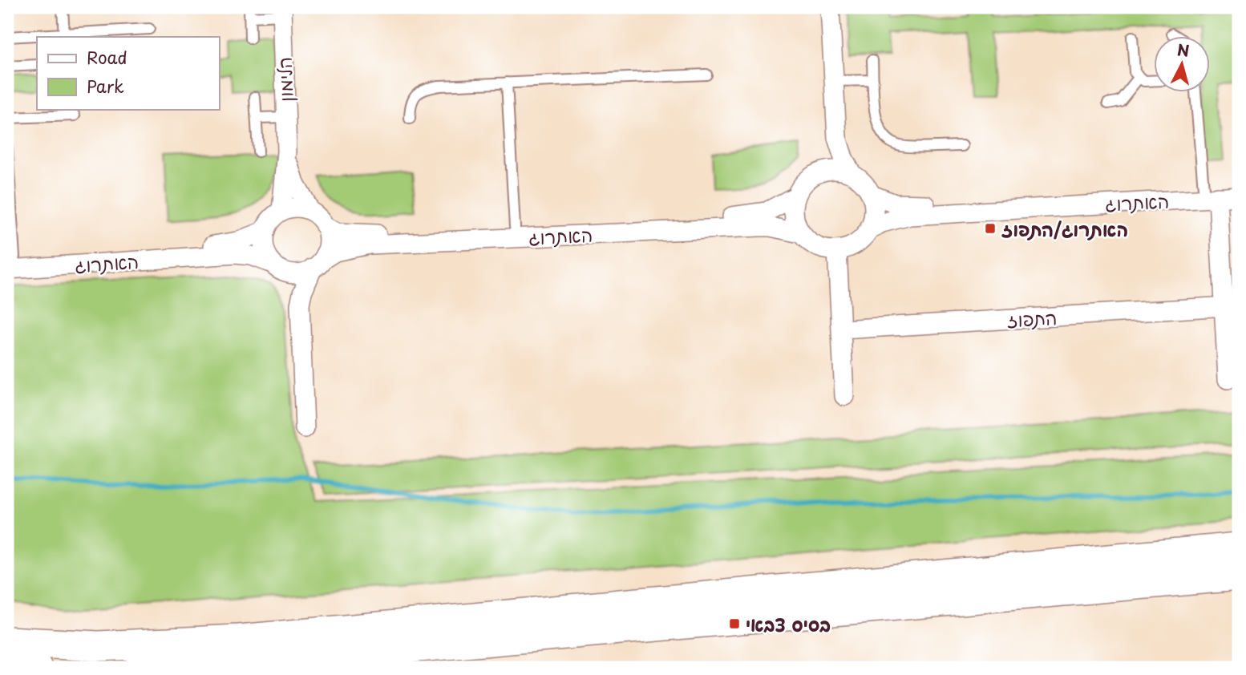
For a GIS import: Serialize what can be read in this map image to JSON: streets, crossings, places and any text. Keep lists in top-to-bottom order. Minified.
{"streets":{"street":["הלימון","האתרוג","התפוז"]},"crossings":[["הלימון","האתרוג"]],"places":{"transit":["האתרוג/התפוז","בסיס צבאי"]},"legend":["Road","Park"],"north":"top"}
